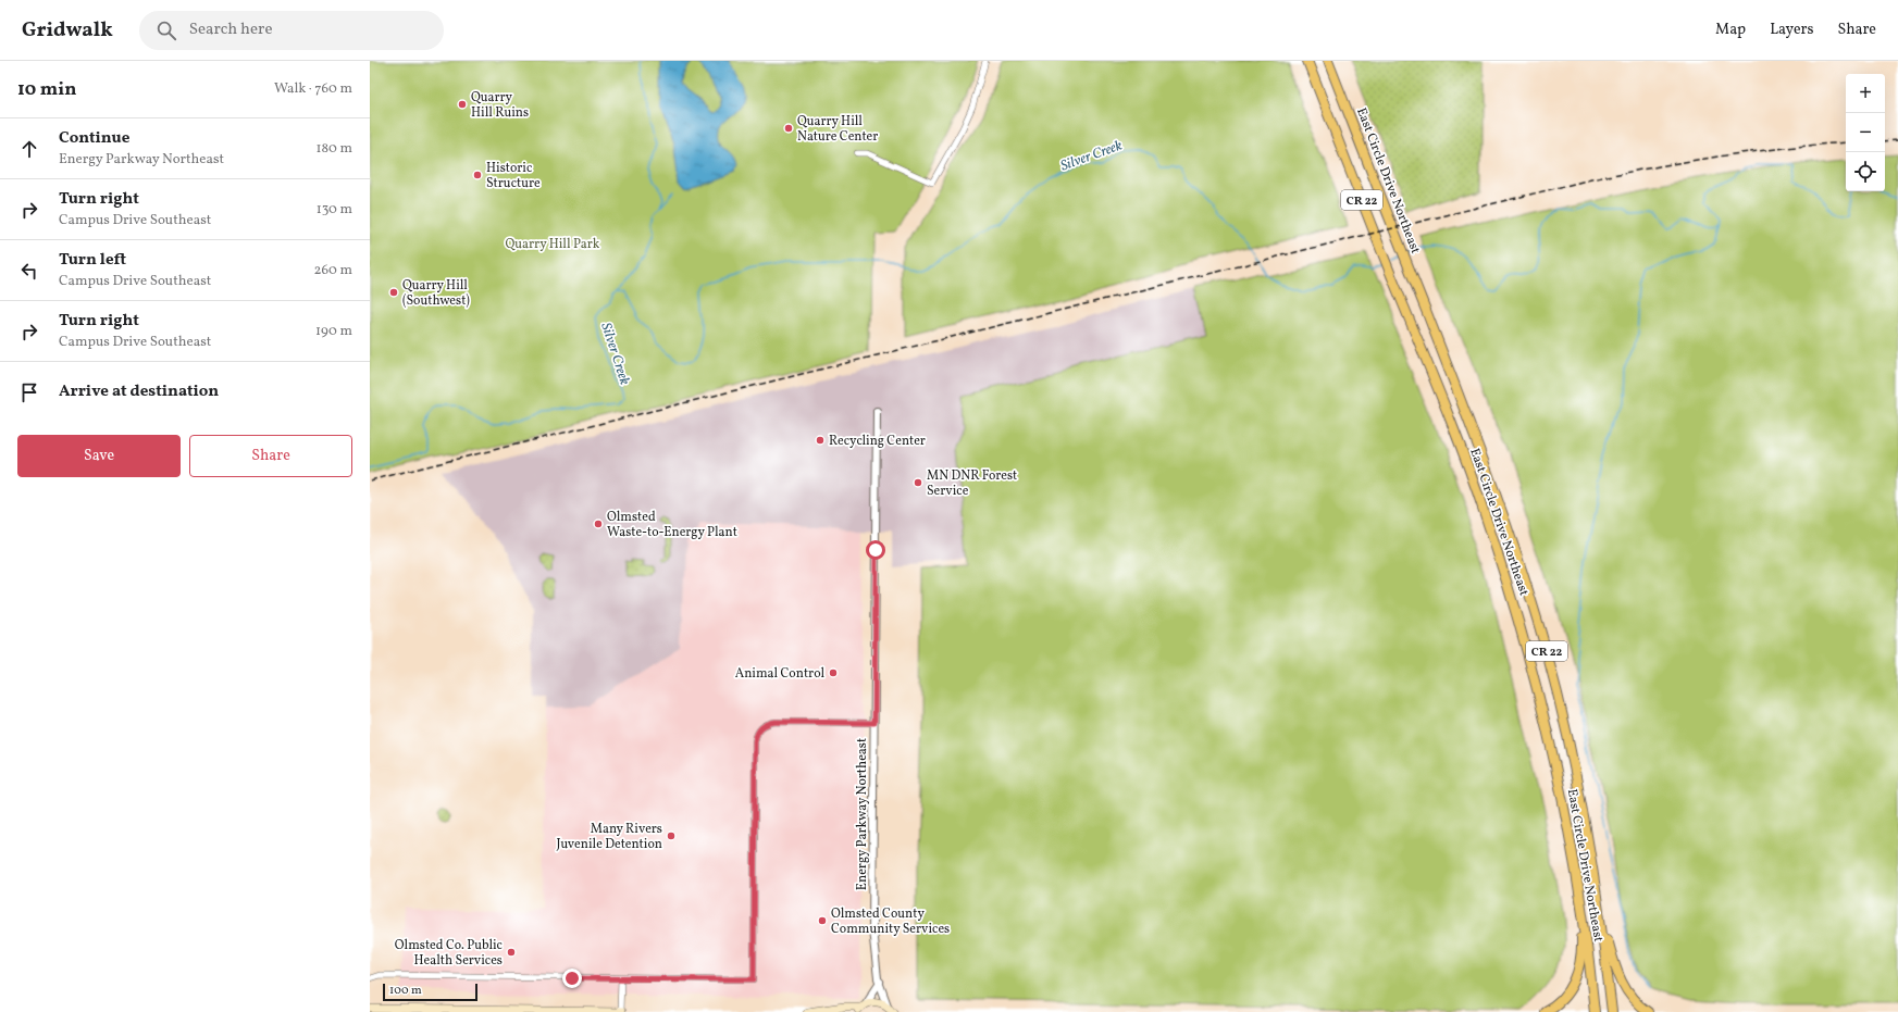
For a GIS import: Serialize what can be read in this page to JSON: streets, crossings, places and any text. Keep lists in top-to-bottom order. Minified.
{"streets":{"main road":["East Circle Drive Northeast","CR 22"],"street":["Energy Parkway Northeast"]},"water":["Silver Creek"],"parks":["Quarry Hill Park"],"places":["Quarry Hill Ruins","Quarry Hill Nature Center","Historic Structure","Quarry Hill (Southwest)","Recycling Center","MN DNR Forest Service","Olmsted Waste-to-Energy Plant","Animal Control","Many Rivers Juvenile Detention","Olmsted County Community Services","Olmsted Co. Public Health Services"],"scale_bar":"100 m","page":{"header":"Gridwalk","search":"Search here","nav":["Map","Layers","Share"],"heading":["10 min","Walk · 760 m"],"map_buttons":["+","−"],"list":[["Continue","Energy Parkway Northeast","180 m"],["Turn right","Campus Drive Southeast","130 m"],["Turn left","Campus Drive Southeast","260 m"],["Turn right","Campus Drive Southeast","190 m"],"Arrive at destination"],"buttons":["Save","Share"],"scale":"100 m"}}
